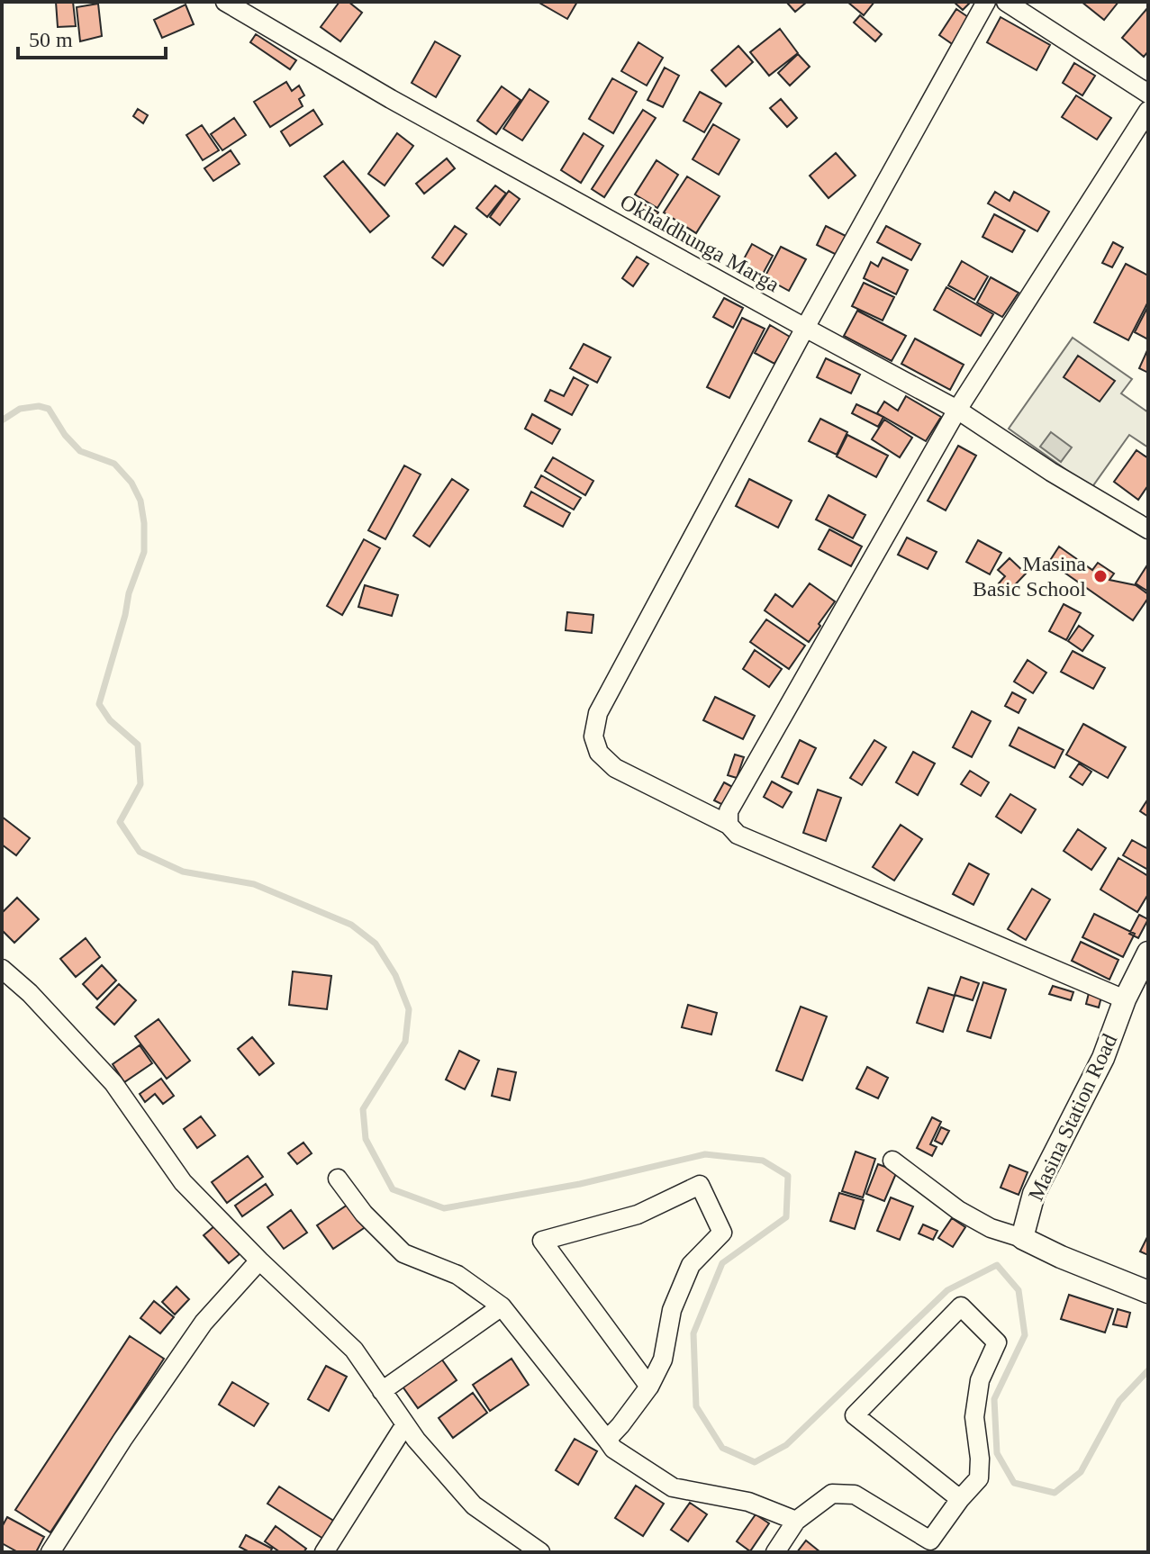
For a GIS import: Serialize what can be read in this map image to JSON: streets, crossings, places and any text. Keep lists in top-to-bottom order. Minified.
{"streets":{"street":["Okhaldhunga Marga","Masina Station Road"]},"places":["Masina Basic School"],"scale_bar":"50 m"}
